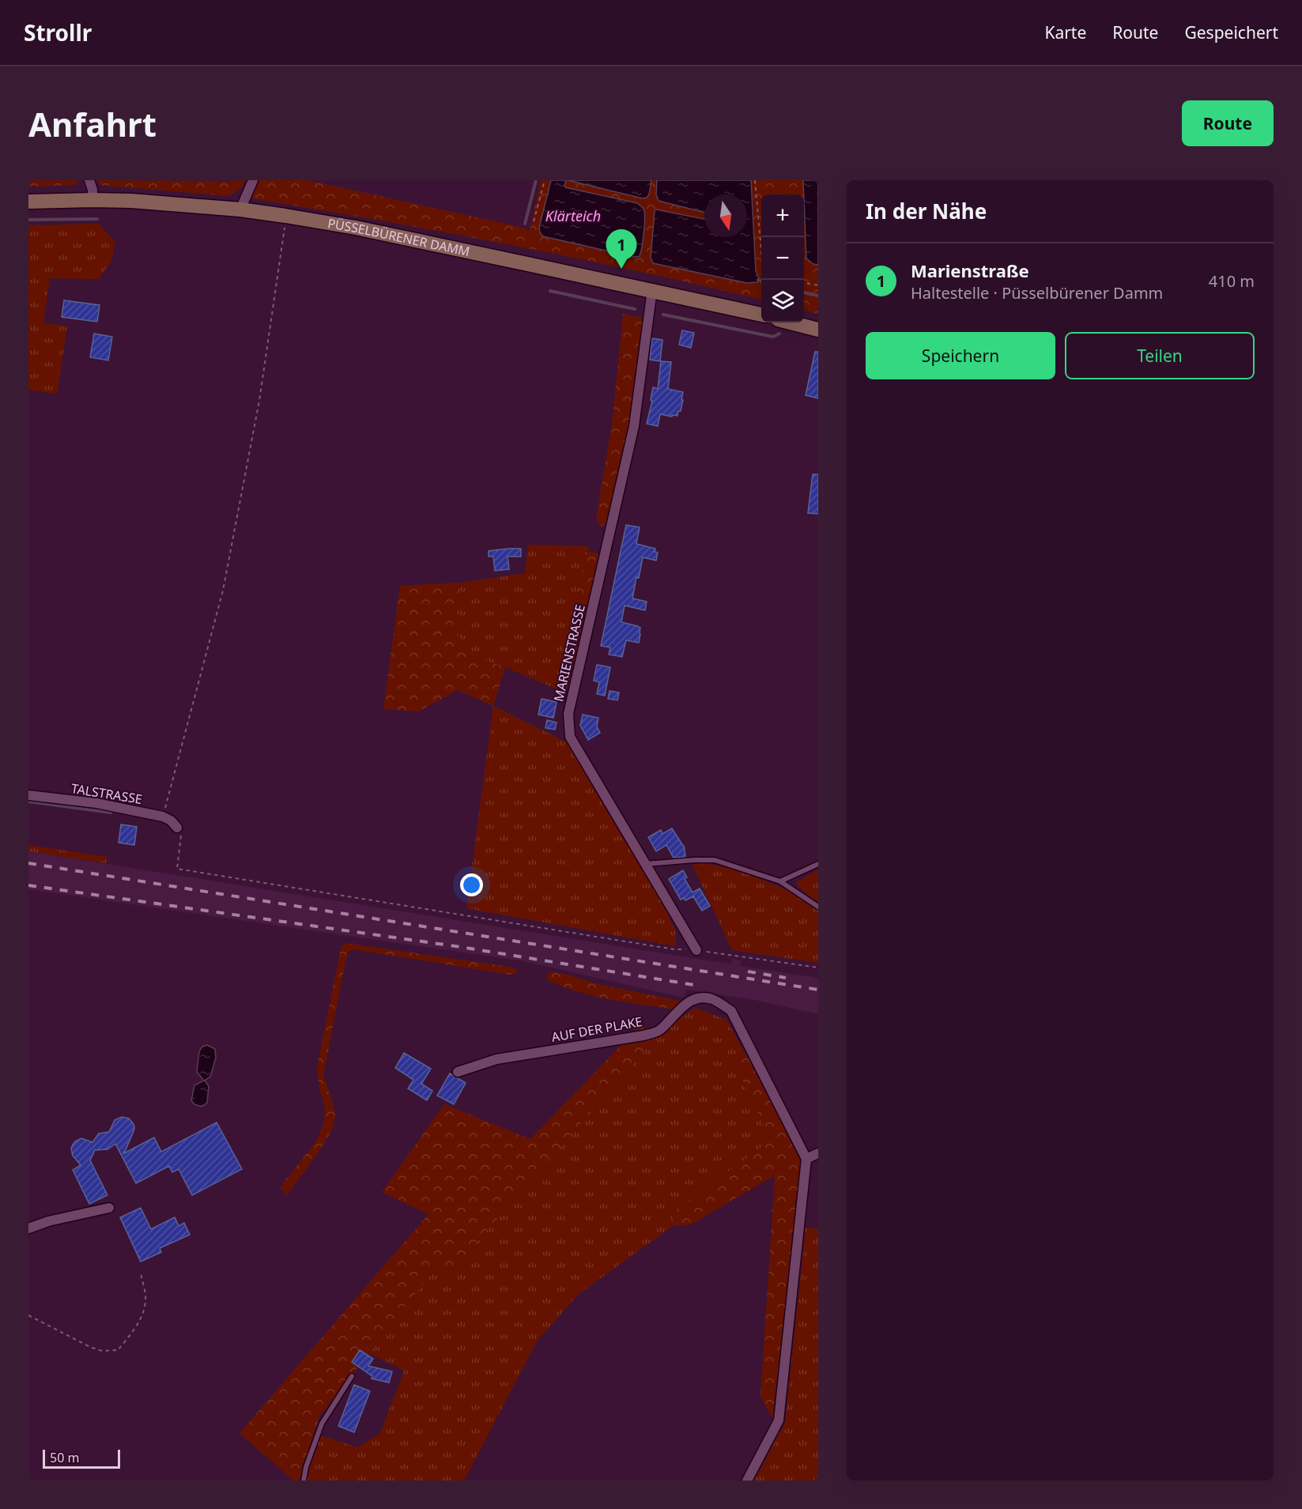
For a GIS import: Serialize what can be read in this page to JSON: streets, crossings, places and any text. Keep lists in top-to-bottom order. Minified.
{"streets":{"main road":["PÜSSELBÜRENER DAMM"],"street":["MARIENSTRASSE","TALSTRASSE","AUF DER PLAKE"]},"crossings":[["PÜSSELBÜRENER DAMM","MARIENSTRASSE"]],"water":["Klärteich"],"scale_bar":"50 m","north":"bottom","page":{"header":"Strollr","nav":["Karte","Route","Gespeichert"],"buttons":["Route",["Speichern","Teilen"]],"title":"Anfahrt","heading":"In der Nähe","map_buttons":["+","−"],"pins":"1","list":[{"mark":"1","name":"Marienstraße","note":"Haltestelle · Püsselbürener Damm","value":"410 m"}],"scale":"50 m"}}
